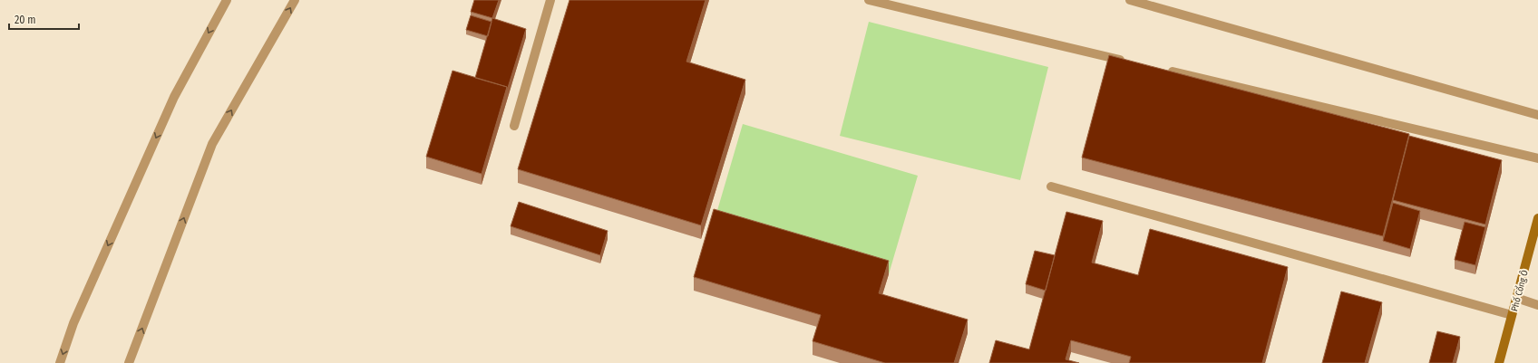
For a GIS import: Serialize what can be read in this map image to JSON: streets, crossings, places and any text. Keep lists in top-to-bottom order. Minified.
{"streets":{"street":["Phố Cổng Ô"]},"scale_bar":"20 m"}
